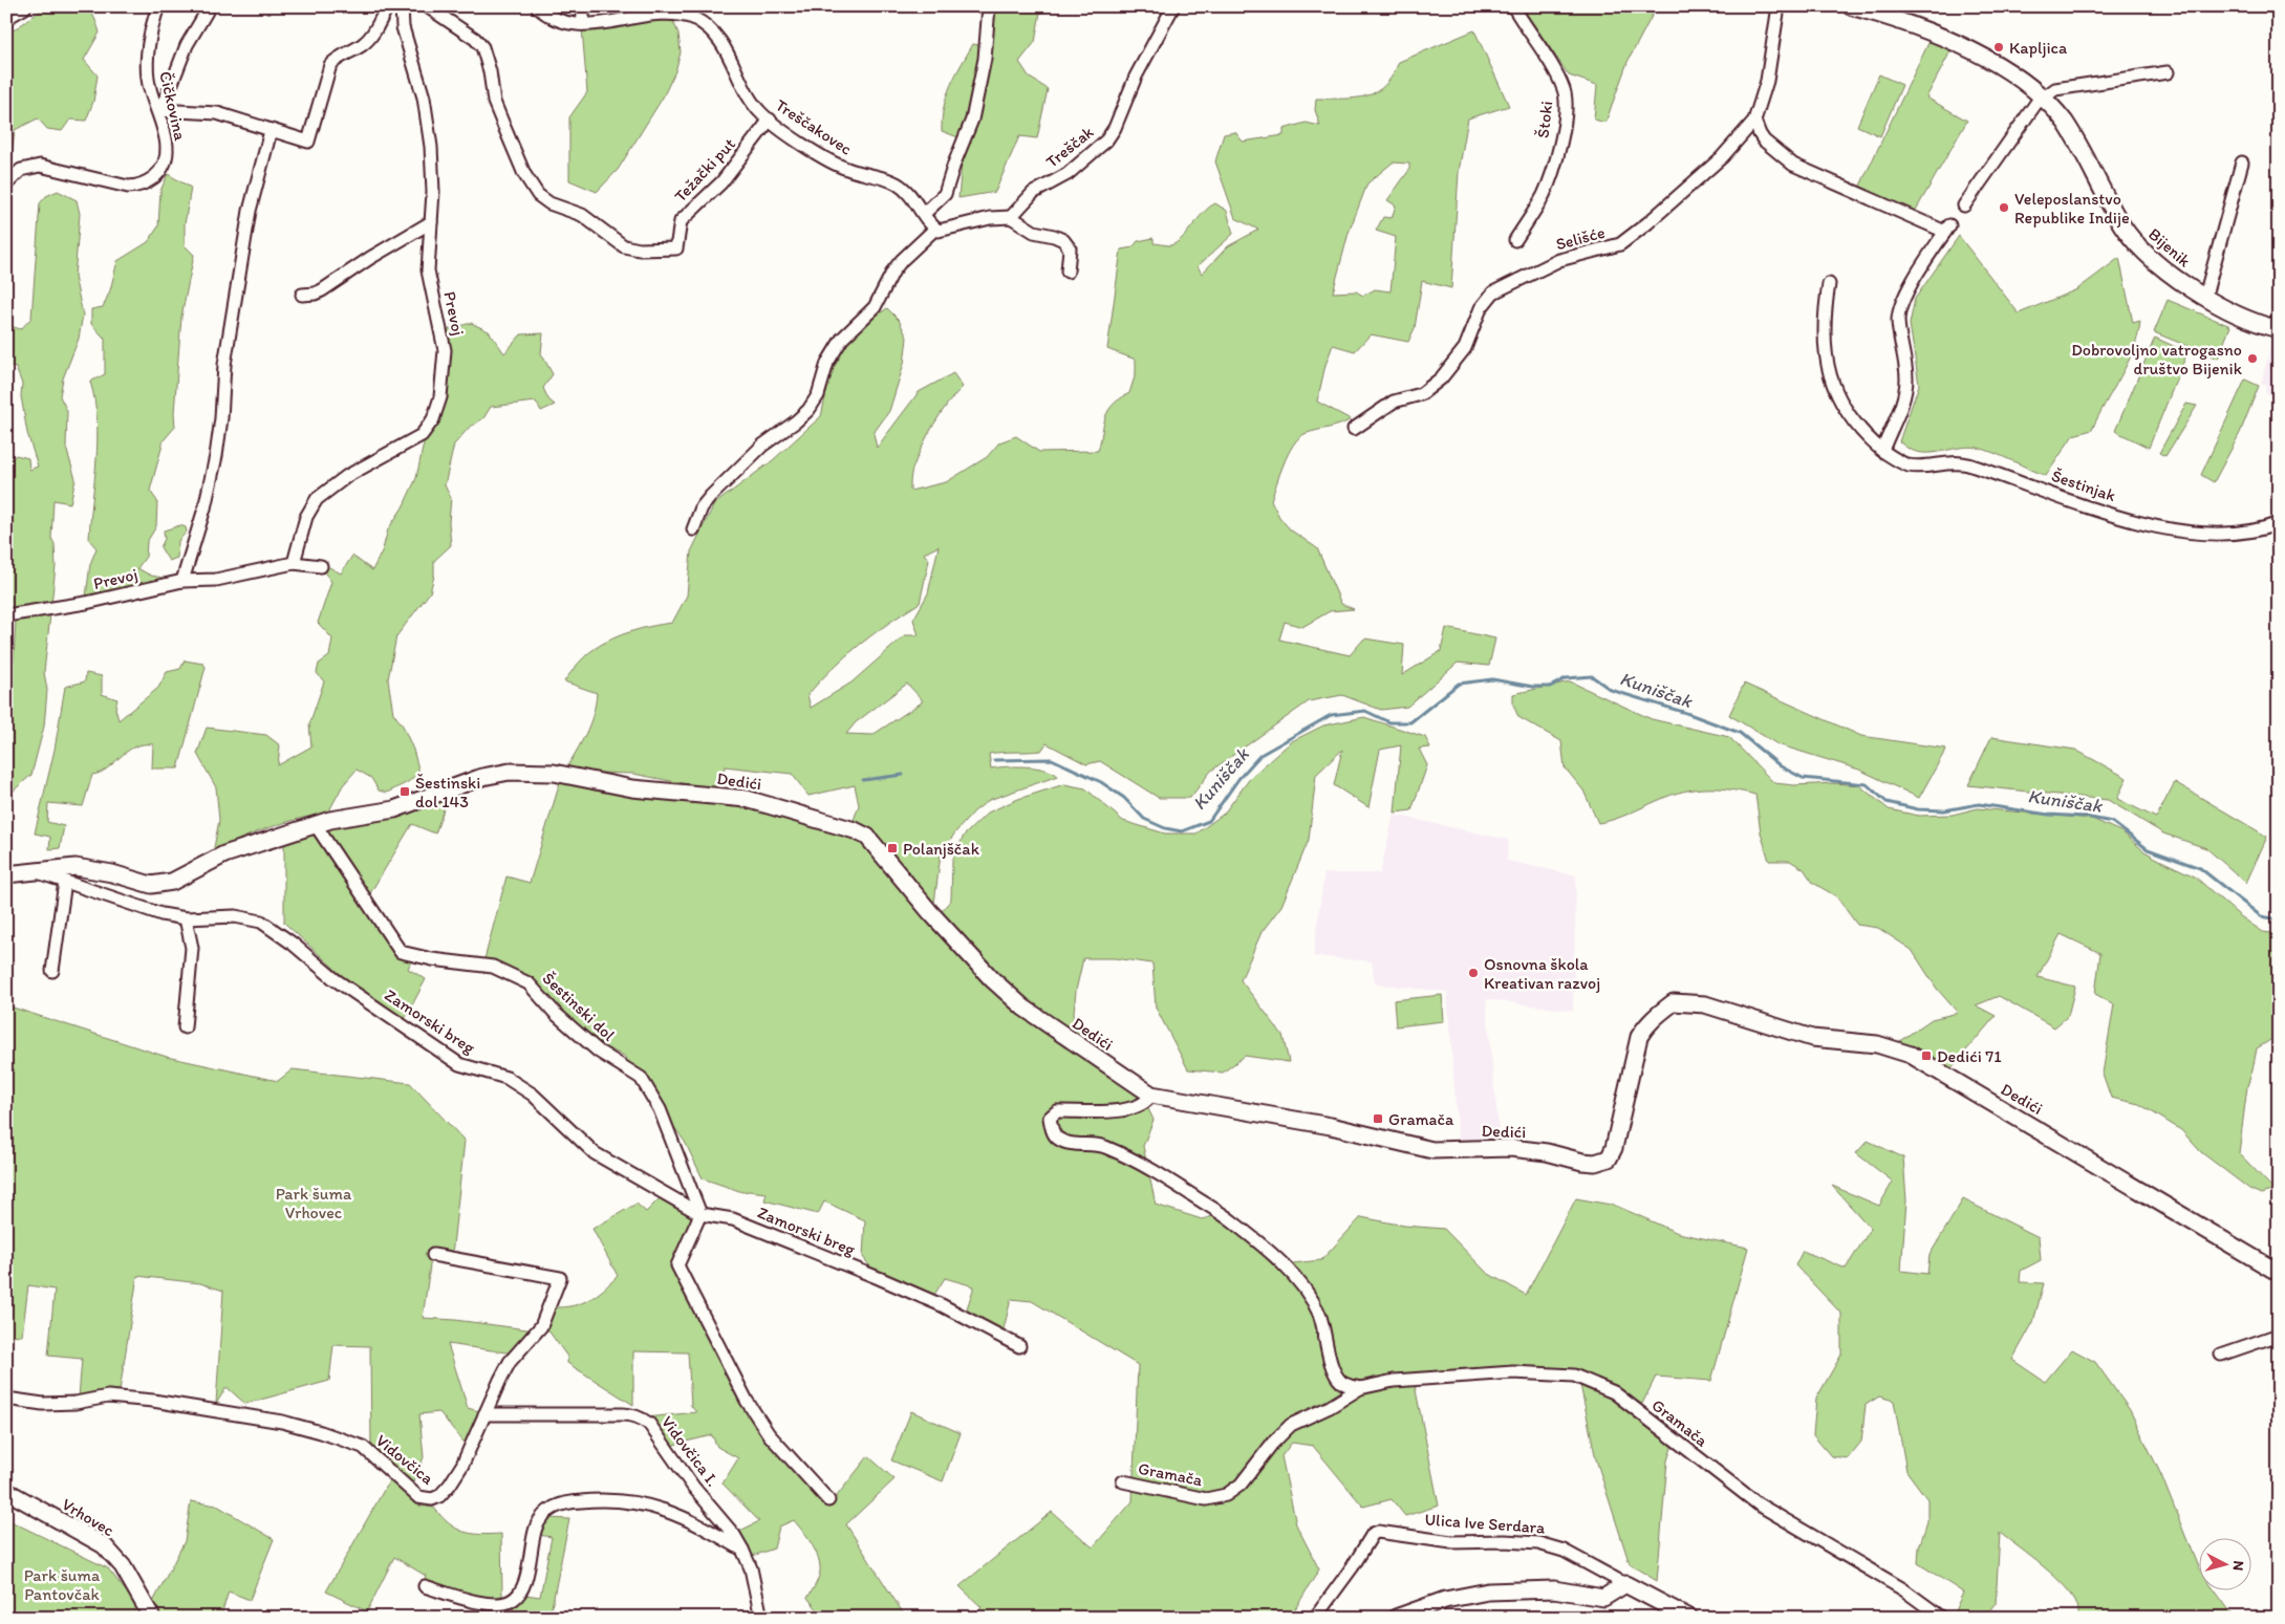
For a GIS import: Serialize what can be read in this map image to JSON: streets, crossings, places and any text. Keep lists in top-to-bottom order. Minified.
{"streets":{"street":["Čičkovina","Štoki","Treščakovec","Treščak","Težački put","Selišće","Bijenik","Prevoj","Šestinjak","Dedići","Šestinski dol","Zamorski breg","Gramača","Vidovčica I.","Vidovčica","Vrhovec","Ulica Ive Serdara"]},"crossings":[["Treščakovec","Težački put"],["Dedići","Šestinski dol"],["Šestinski dol","Zamorski breg"],["Vidovčica I.","Vidovčica"]],"water":["Kuniščak"],"parks":["Park šuma Vrhovec","Park šuma Pantovčak"],"places":{"other":["Kapljica","Veleposlanstvo Republike Indije","Dobrovoljno vatrogasno društvo Bijenik","Osnovna škola Kreativan razvoj"],"transit":["Šestinski dol 143","Polanjščak","Dedići 71","Gramača"]},"north":"right"}
